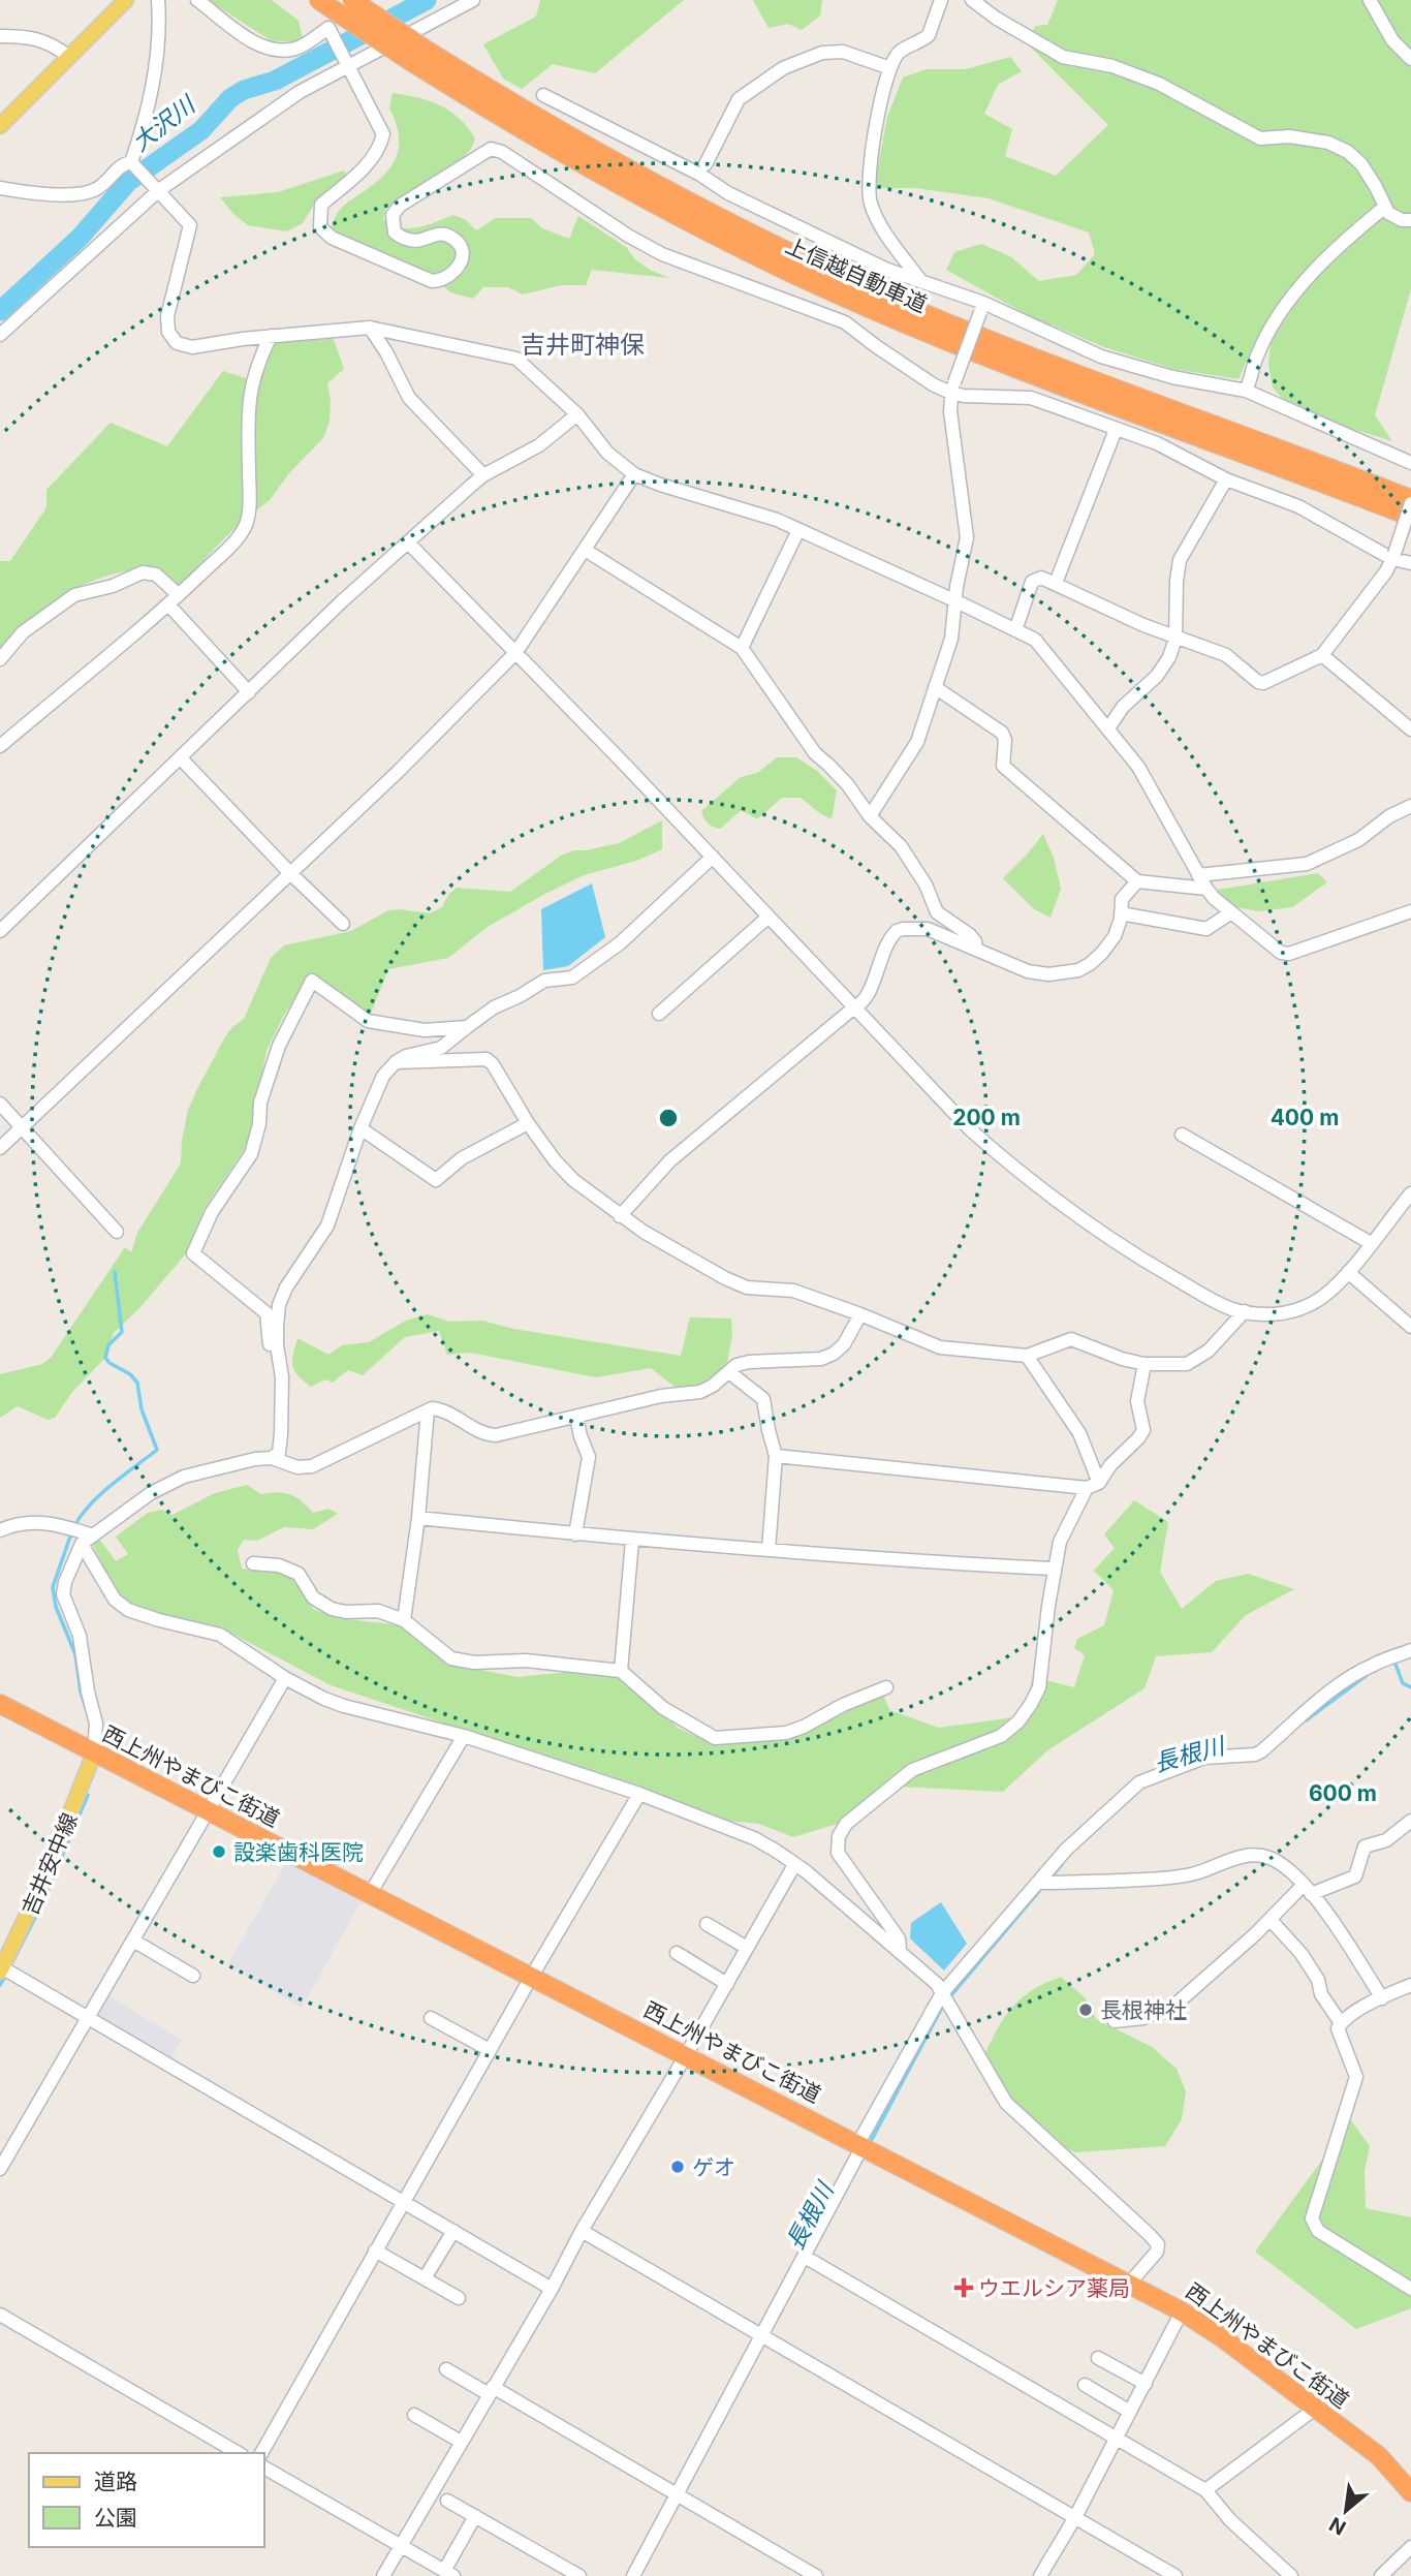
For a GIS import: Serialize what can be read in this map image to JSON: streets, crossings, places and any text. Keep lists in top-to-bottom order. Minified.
{"streets":{"highway":["上信越自動車道","西上州やまびこ街道"],"main road":["吉井安中線"]},"crossings":[["西上州やまびこ街道","吉井安中線"]],"districts":["吉井町神保"],"water":["大沢川","長根川"],"places":{"other":["設楽歯科医院","長根神社","ゲオ"],"health":["ウエルシア薬局"]},"legend":["道路","公園"],"north":"bottom left","rings":["200 m","400 m","600 m"]}
